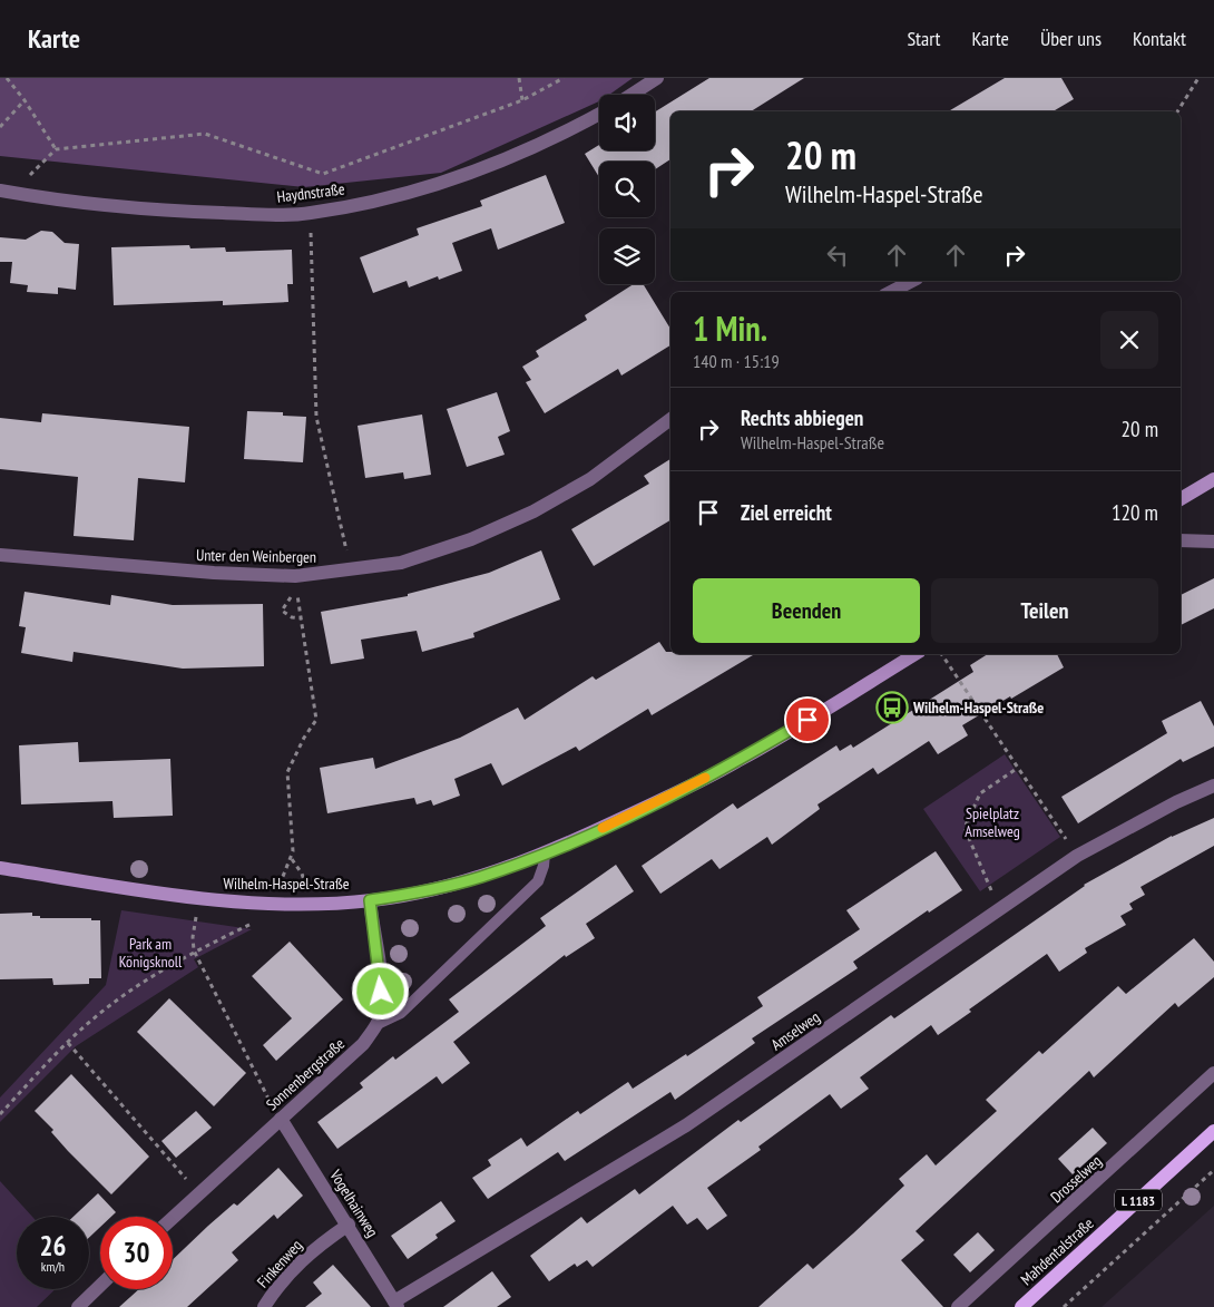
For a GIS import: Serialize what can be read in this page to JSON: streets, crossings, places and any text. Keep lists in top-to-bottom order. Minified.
{"streets":{"main road":["L 1183","Mahdentalstraße"],"street":["Haydnstraße","Unter den Weinbergen","Wilhelm-Haspel-Straße","Amselweg","Sonnenbergstraße","Drosselweg","Vogelhainweg","Finkenweg"]},"crossings":[["Wilhelm-Haspel-Straße","Sonnenbergstraße"],["Amselweg","Vogelhainweg"],["Sonnenbergstraße","Vogelhainweg"],["Vogelhainweg","Finkenweg"]],"parks":["Spielplatz Amselweg","Park am Königsknoll"],"places":{"bus stop":["Wilhelm-Haspel-Straße"]},"page":{"header":"Karte","nav":["Start","Karte","Über uns","Kontakt"],"turn":["20 m","Wilhelm-Haspel-Straße"],"heading":["1 Min.","140 m · 15:19"],"list":[{"name":"Rechts abbiegen","note":"Wilhelm-Haspel-Straße","value":"20 m"},{"name":"Ziel erreicht","value":"120 m"}],"buttons":["Beenden","Teilen"],"speed":"26 km/h","limit":"30"}}
